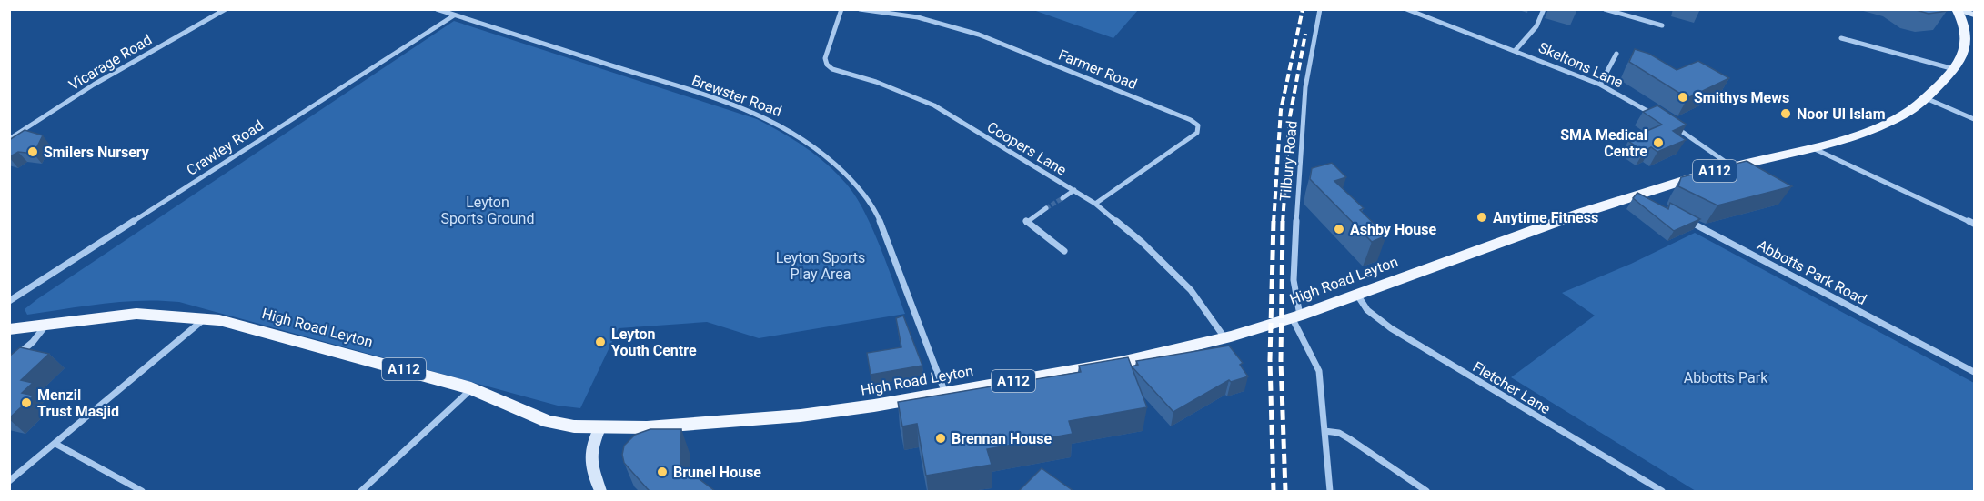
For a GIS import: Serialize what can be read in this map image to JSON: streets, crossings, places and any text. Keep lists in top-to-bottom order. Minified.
{"streets":{"main road":["A112","High Road Leyton"],"street":["Vicarage Road","Skeltons Lane","Farmer Road","Brewster Road","Crawley Road","Coopers Lane","Tilbury Road","Abbotts Park Road","Fletcher Lane"]},"crossings":[["Farmer Road","Coopers Lane"],["Brewster Road","Crawley Road"],["Brewster Road","High Road Leyton"],["Coopers Lane","High Road Leyton"],["Tilbury Road","High Road Leyton"],["High Road Leyton","Fletcher Lane"]],"parks":["Leyton Sports Ground","Leyton Sports Play Area","Abbotts Park"],"places":["Smithys Mews","Noor Ul Islam","SMA Medical Centre","Smilers Nursery","Anytime Fitness","Ashby House","Leyton Youth Centre","Menzil Trust Masjid","Brennan House","Brunel House"]}
